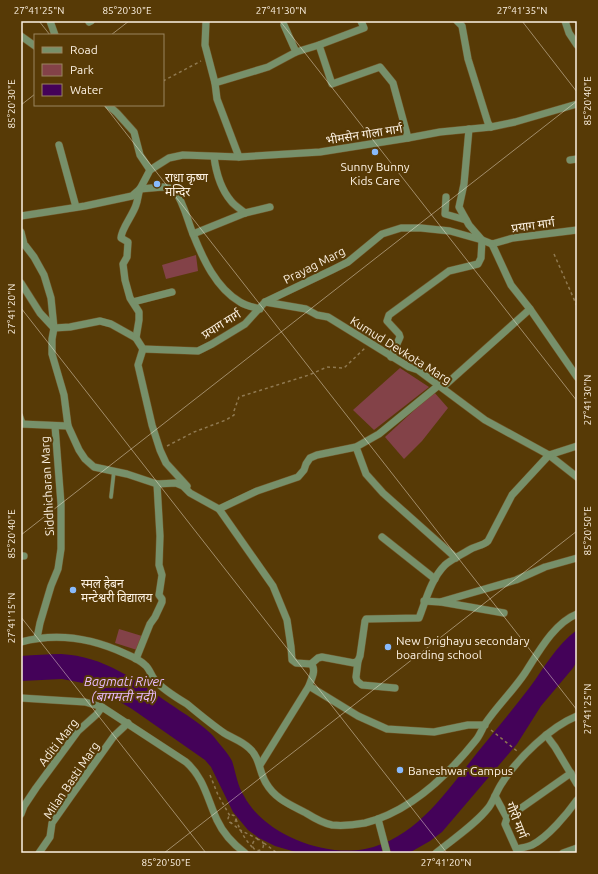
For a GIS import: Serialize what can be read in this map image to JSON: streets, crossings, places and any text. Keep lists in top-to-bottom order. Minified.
{"streets":{"street":["भीमसेन गोला मार्ग","प्रयाग मार्ग","Prayag Marg","Kumud Devkota Marg","Siddhicharan Marg","Aditi Marg","Milan Basti Marg","गौरी मार्ग"]},"crossings":[["प्रयाग मार्ग","Prayag Marg"],["Prayag Marg","Kumud Devkota Marg"]],"water":["Bagmati River (बागमती नदी)"],"places":["Sunny Bunny Kids Care","राधा कृष्ण मन्दिर","स्मल हेबन मन्टेश्वरी विद्यालय","New Drighayu secondary boarding school","Baneshwar Campus"],"legend":["Road","Park","Water"],"coordinates":["27°41'25\"N","85°20'30\"E","27°41'30\"N","27°41'35\"N","85°20'40\"E","27°41'20\"N","85°20'50\"E","27°41'15\"N"]}
